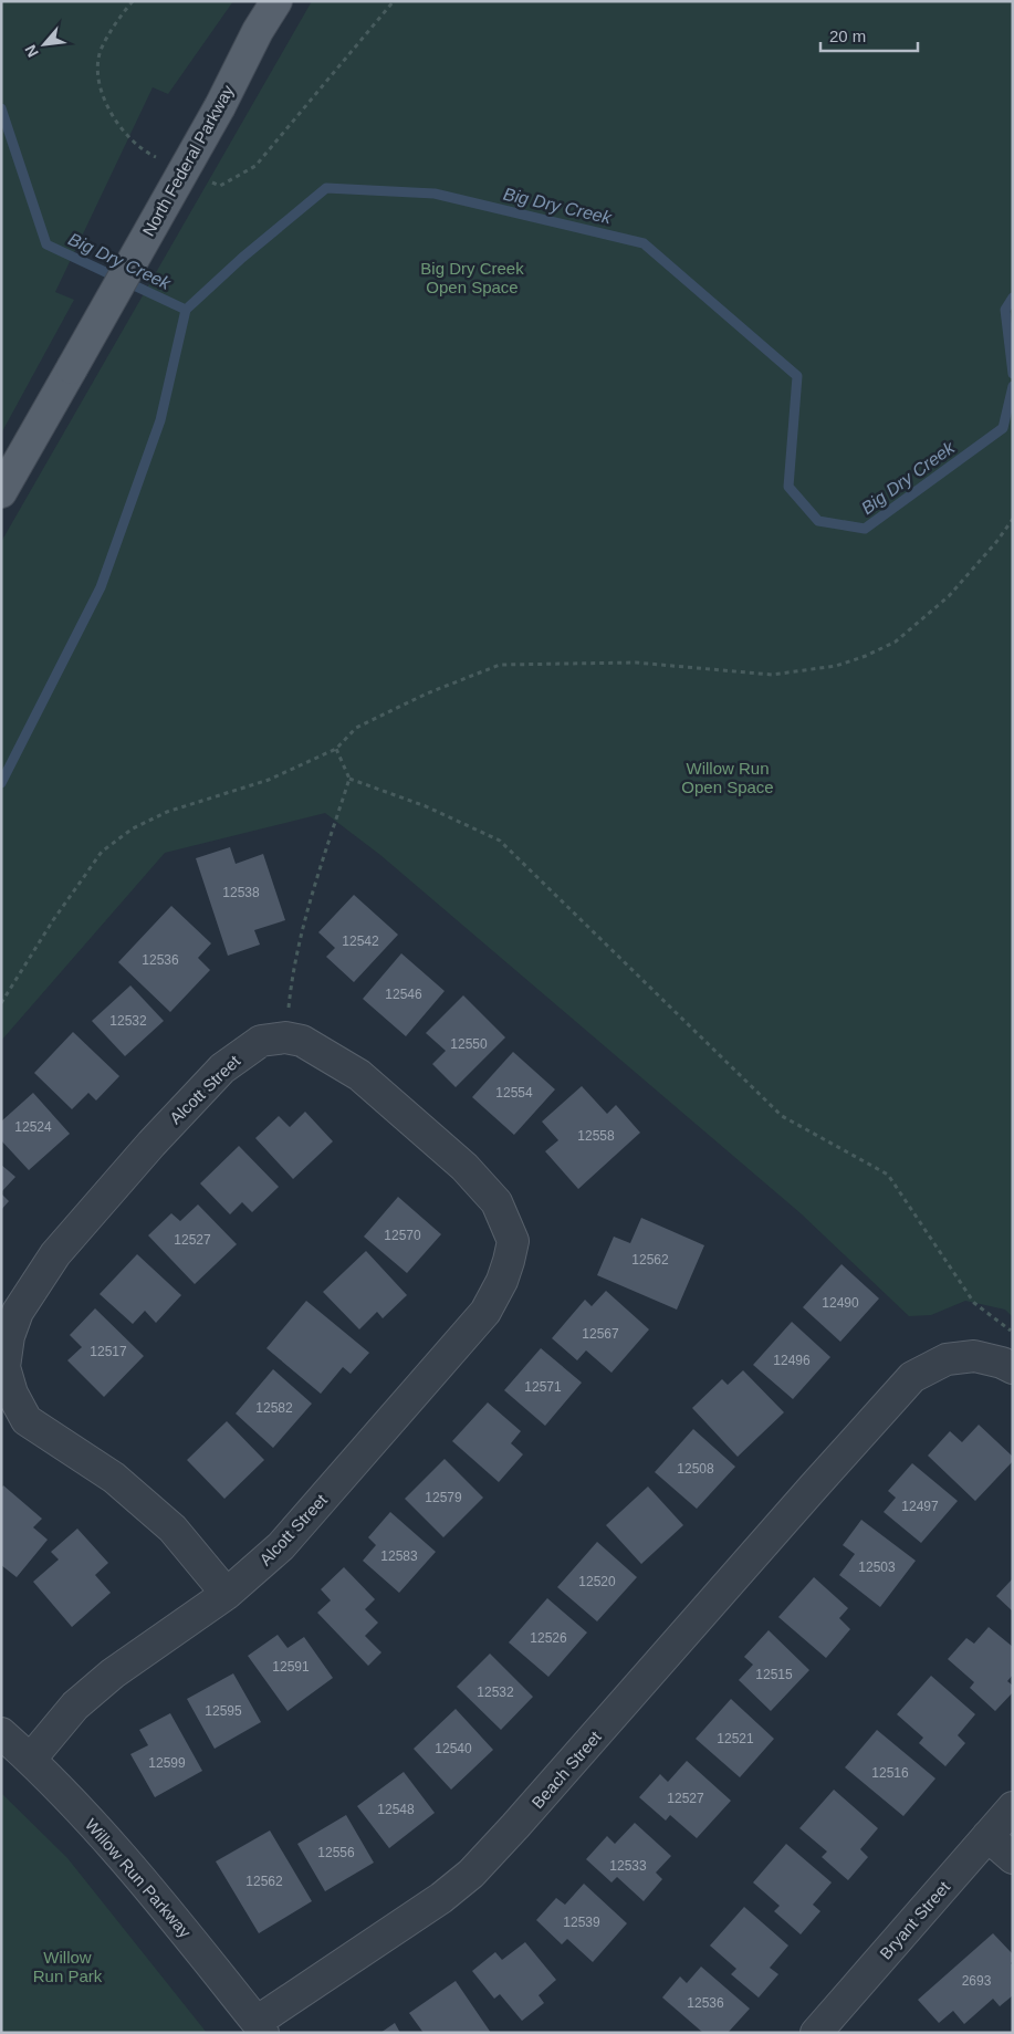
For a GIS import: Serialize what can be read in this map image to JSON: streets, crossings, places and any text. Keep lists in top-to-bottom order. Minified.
{"streets":{"main road":["North Federal Parkway"],"street":["Alcott Street","Beach Street","Willow Run Parkway","Bryant Street"]},"crossings":[["Alcott Street","Willow Run Parkway"],["Beach Street","Willow Run Parkway"]],"water":["Big Dry Creek"],"parks":["Big Dry Creek Open Space","Willow Run Open Space","Willow Run Park"],"house_numbers":["12538","12542","12536","12546","12532","12550","12554","12524","12558","12570","12527","12562","12490","12567","12517","12496","12571","12582","12508","12579","12497","12583","12503","12520","12526","12591","12515","12532","12595","12521","12540","12599","12516","12527","12548","12556","12533","12562","12539","2693","12536"],"scale_bar":"20 m","north":"bottom left"}
